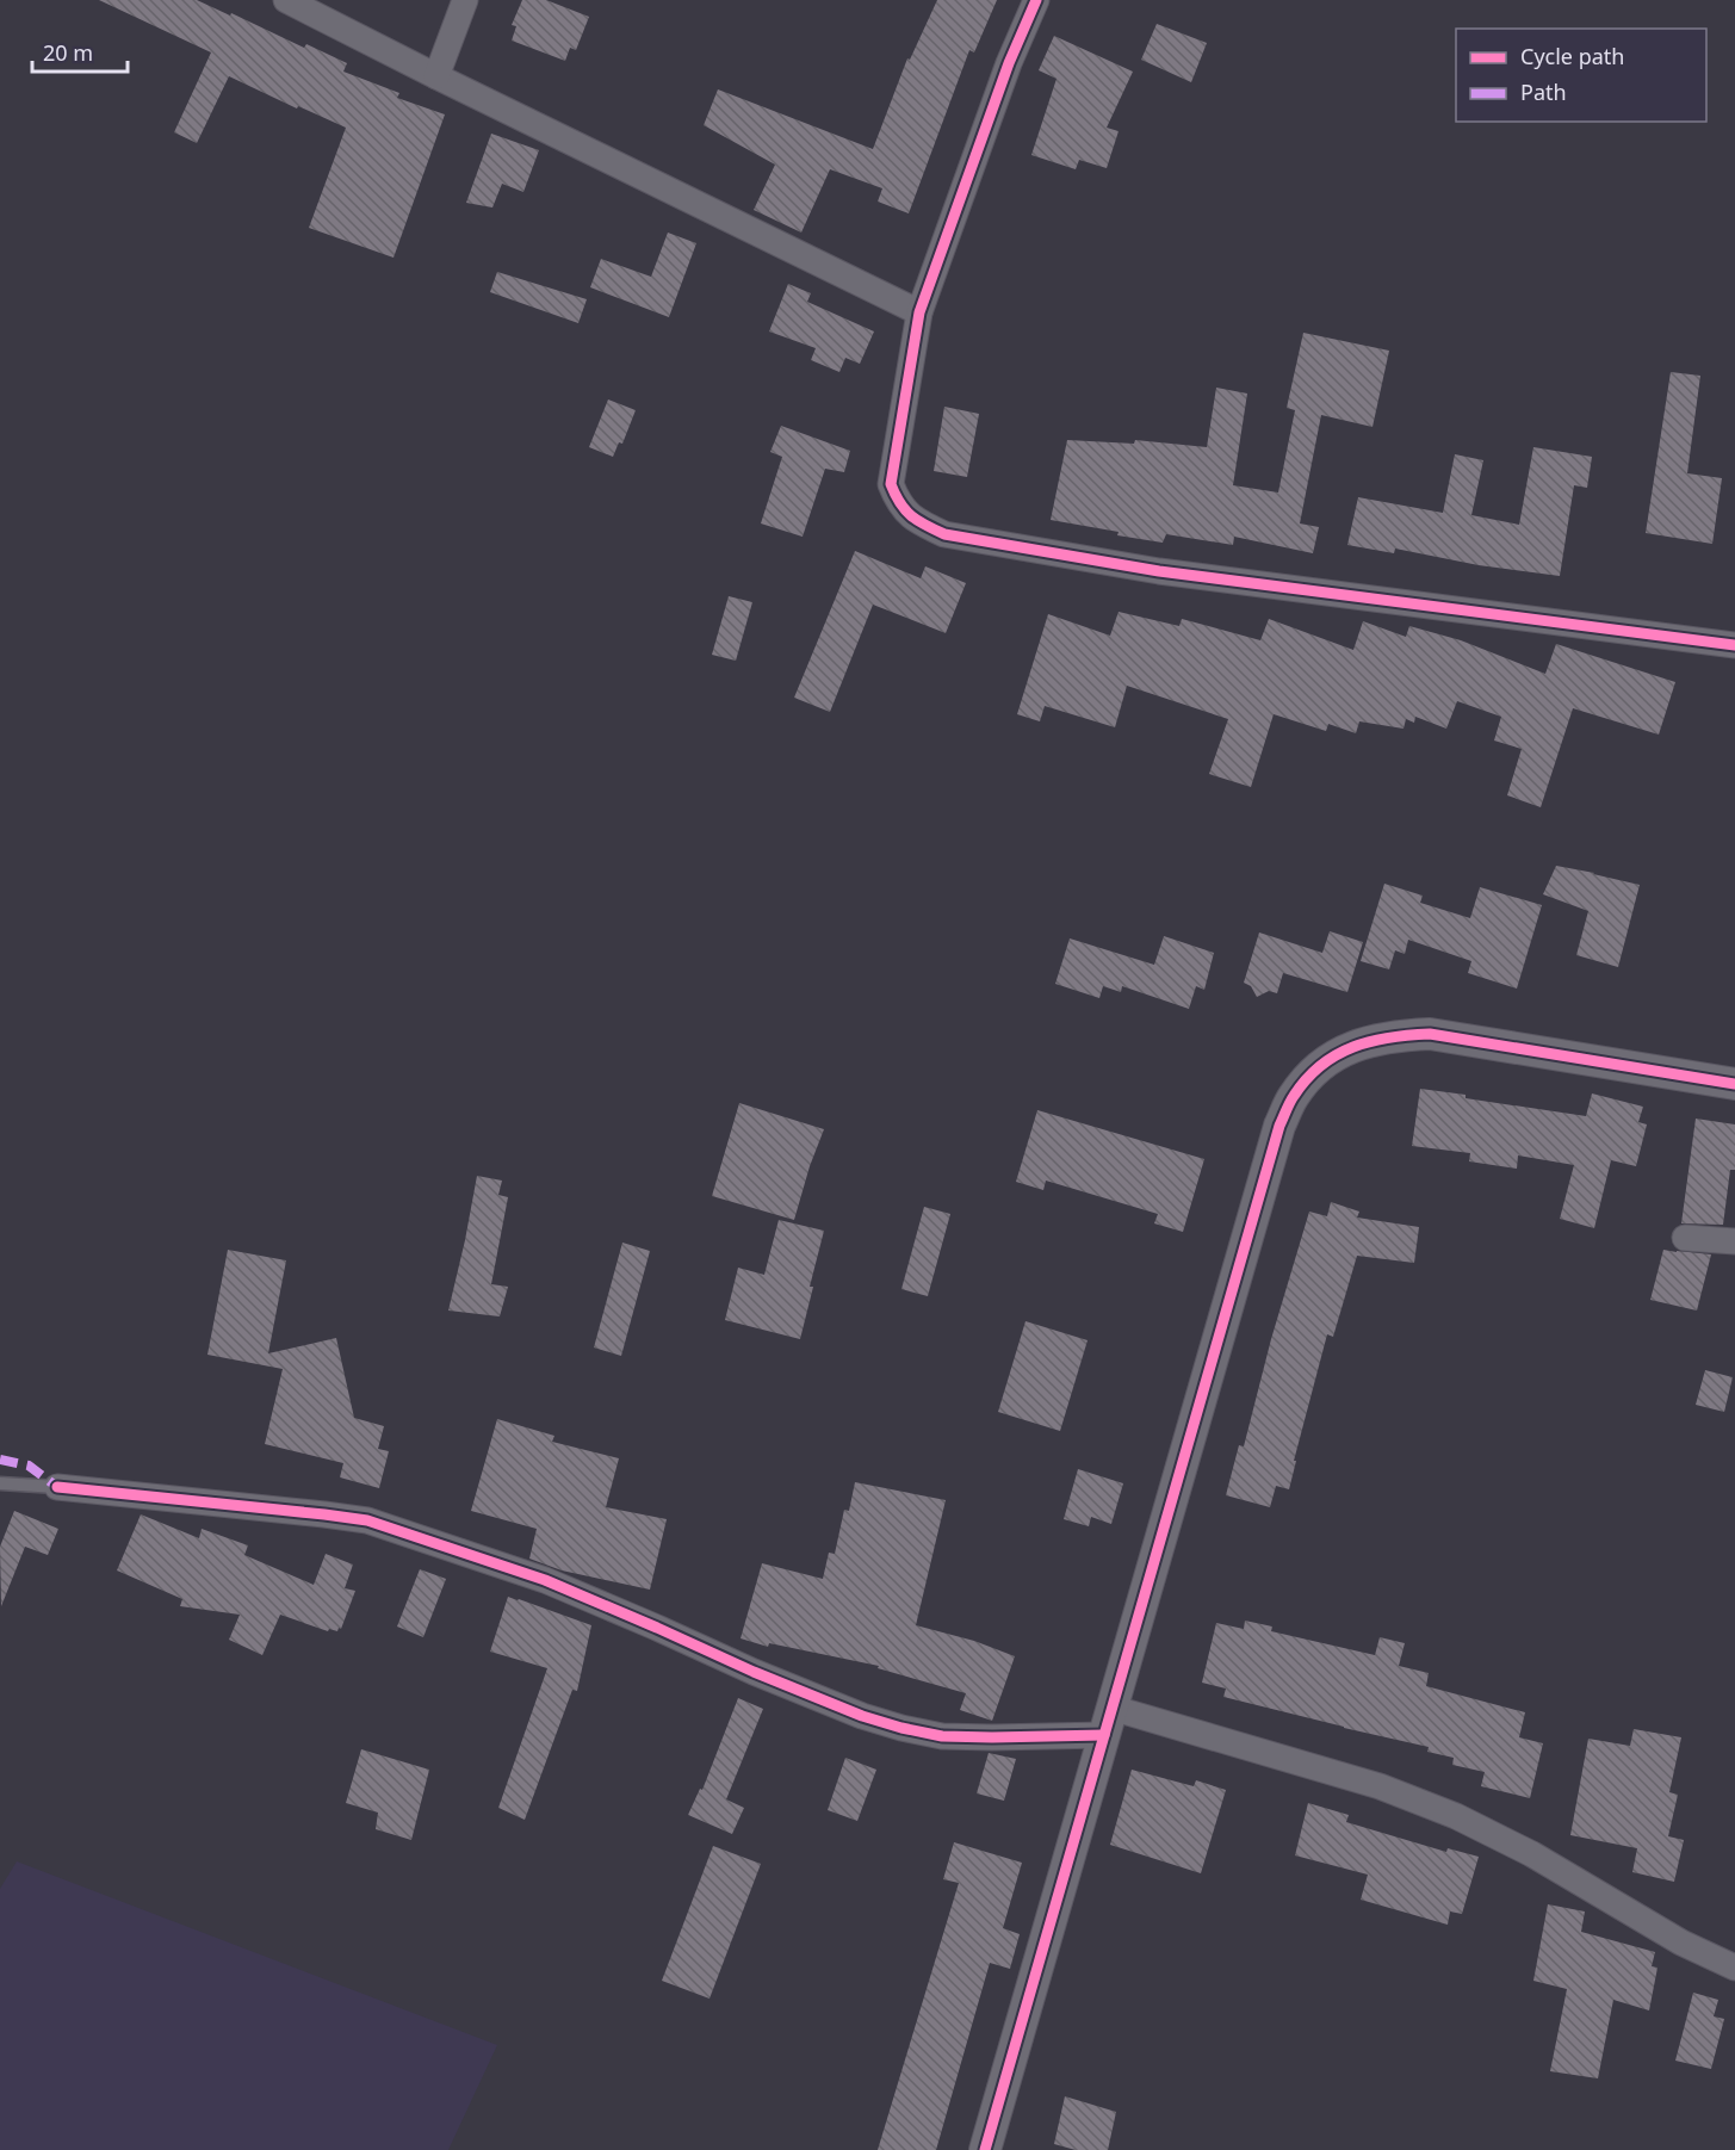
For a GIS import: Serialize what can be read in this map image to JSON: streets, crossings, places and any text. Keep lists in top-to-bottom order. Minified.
{"legend":["Cycle path","Path"],"scale_bar":"20 m"}
